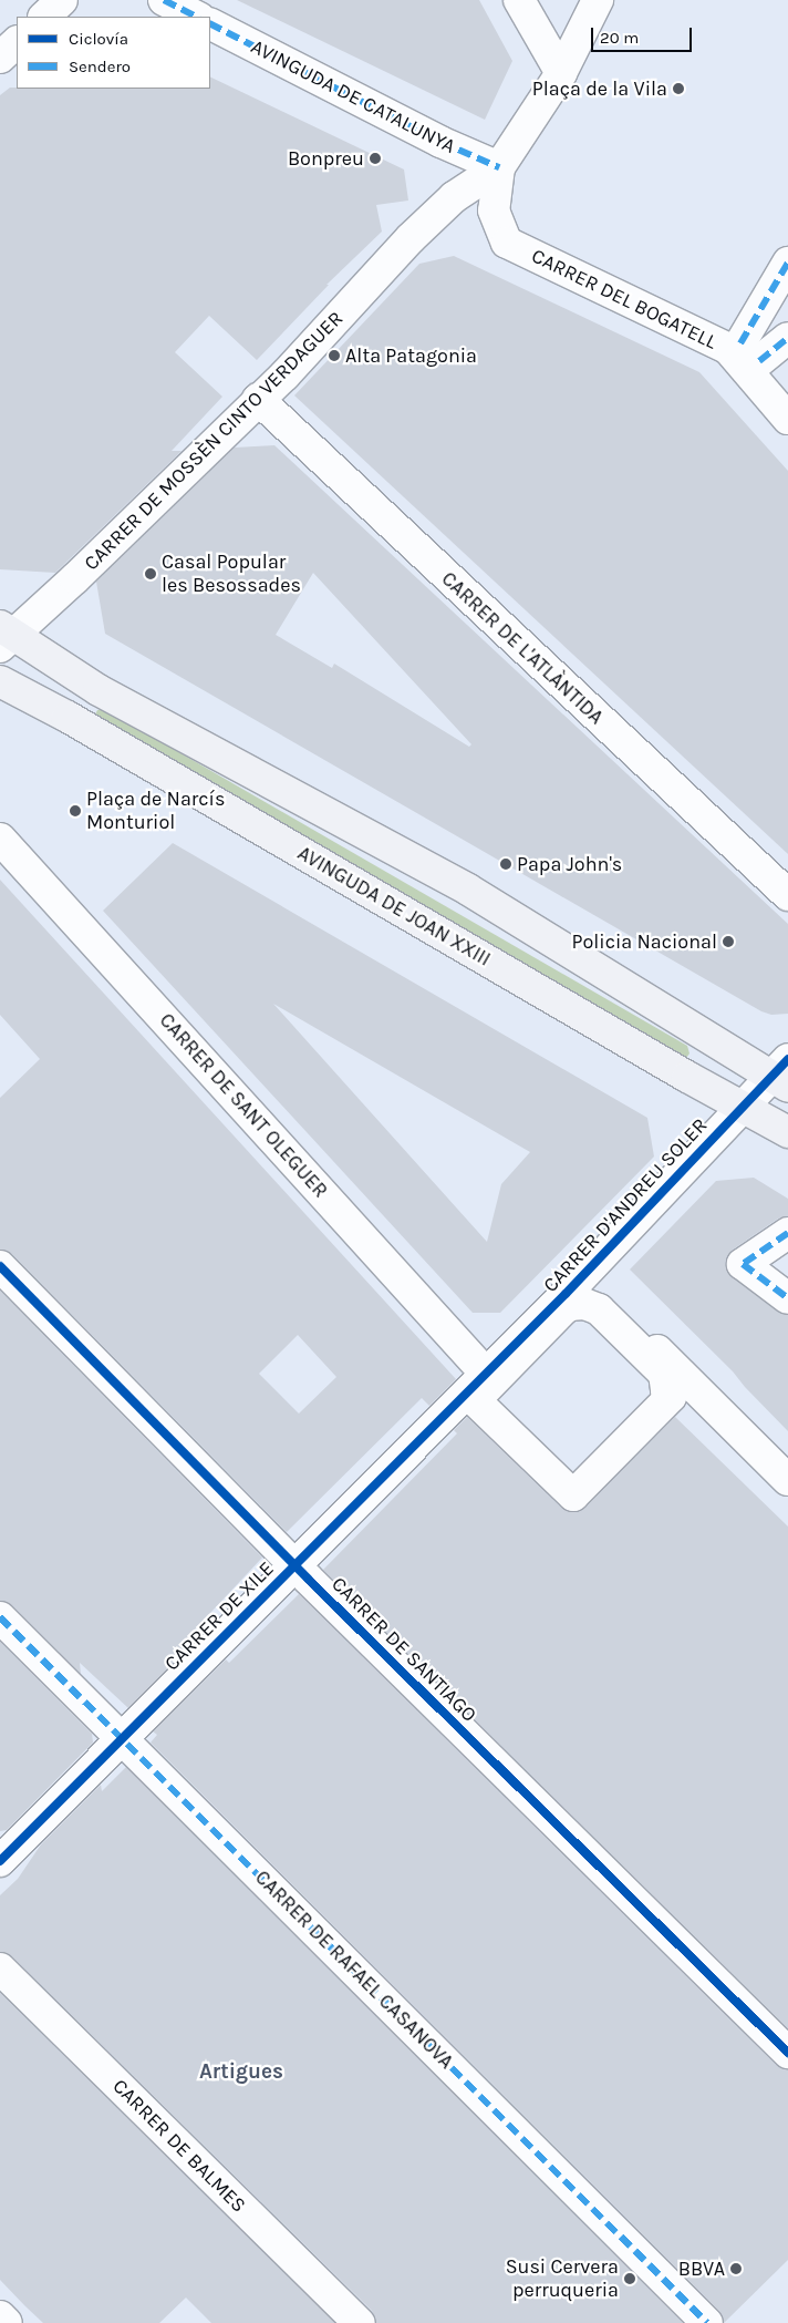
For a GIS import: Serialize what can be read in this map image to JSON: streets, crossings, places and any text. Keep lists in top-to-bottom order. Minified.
{"streets":{"street":["AVINGUDA DE CATALUNYA","CARRER DEL BOGATELL","CARRER DE MOSSÈN CINTO VERDAGUER","CARRER DE L'ATLÀNTIDA","AVINGUDA DE JOAN XXIII","CARRER DE SANT OLEGUER","CARRER D'ANDREU SOLER","CARRER DE XILE","CARRER DE SANTIAGO","CARRER DE RAFAEL CASANOVA","CARRER DE BALMES"]},"crossings":[["AVINGUDA DE CATALUNYA","CARRER DEL BOGATELL"],["AVINGUDA DE CATALUNYA","CARRER DE MOSSÈN CINTO VERDAGUER"],["CARRER DEL BOGATELL","CARRER DE MOSSÈN CINTO VERDAGUER"],["CARRER DE MOSSÈN CINTO VERDAGUER","CARRER DE L'ATLÀNTIDA"],["AVINGUDA DE JOAN XXIII","CARRER D'ANDREU SOLER"],["CARRER DE SANT OLEGUER","CARRER D'ANDREU SOLER"],["CARRER DE SANT OLEGUER","CARRER DE XILE"],["CARRER D'ANDREU SOLER","CARRER DE XILE"],["CARRER DE XILE","CARRER DE SANTIAGO"],["CARRER DE XILE","CARRER DE RAFAEL CASANOVA"]],"districts":["Artigues"],"places":["Plaça de la Vila","Bonpreu","Alta Patagonia","Casal Popular les Besossades","Plaça de Narcís Monturiol","Papa John's","Policia Nacional","BBVA","Susi Cervera perruqueria"],"legend":["Ciclovía","Sendero"],"scale_bar":"20 m"}
